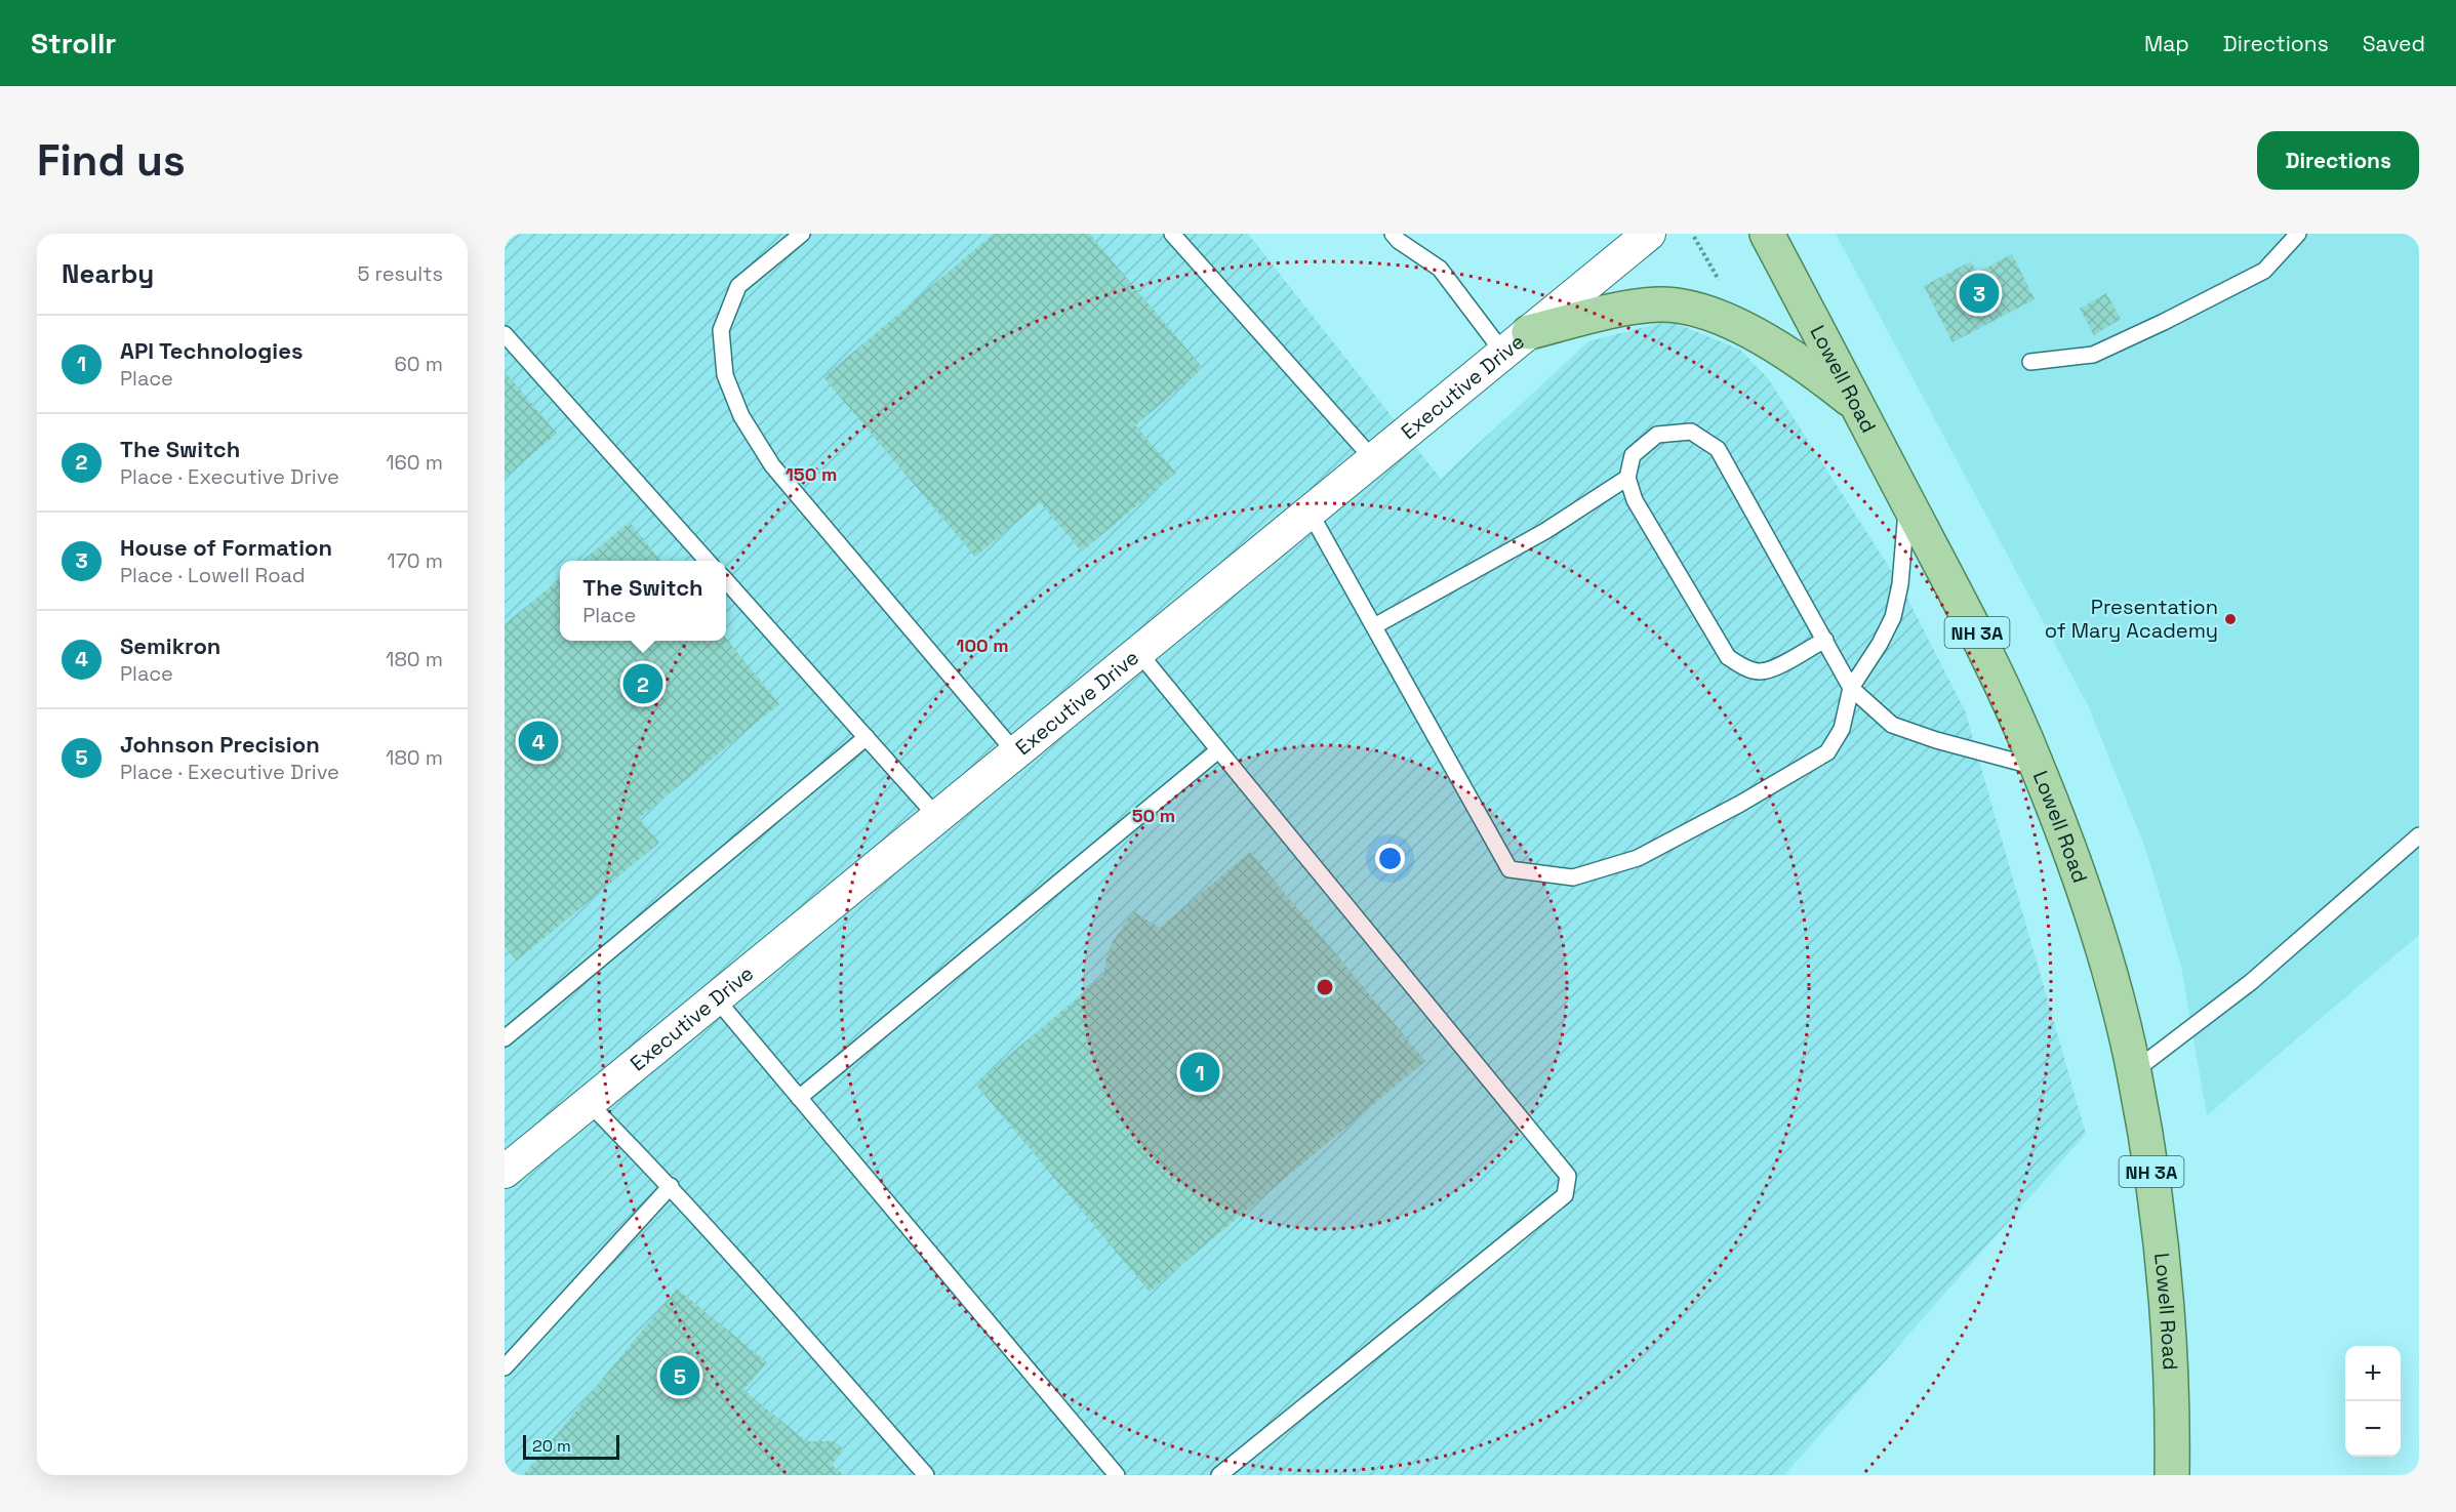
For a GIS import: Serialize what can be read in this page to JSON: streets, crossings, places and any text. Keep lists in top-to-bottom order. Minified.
{"streets":{"main road":["Lowell Road","NH 3A"],"street":["Executive Drive"]},"places":["Presentation of Mary Academy"],"scale_bar":"20 m","page":{"header":"Strollr","nav":["Map","Directions","Saved"],"buttons":"Directions","title":"Find us","heading":["Nearby","5 results"],"pins":["3","2","4","1","5"],"list":[{"mark":"1","name":"API Technologies","note":"Place","value":"60 m"},{"mark":"2","name":"The Switch","note":"Place · Executive Drive","value":"160 m"},{"mark":"3","name":"House of Formation","note":"Place · Lowell Road","value":"170 m"},{"mark":"4","name":"Semikron","note":"Place","value":"180 m"},{"mark":"5","name":"Johnson Precision","note":"Place · Executive Drive","value":"180 m"}],"popup":["The Switch","Place"],"map_buttons":["+","−"],"scale":"20 m"},"rings":["150 m","100 m","50 m"]}
